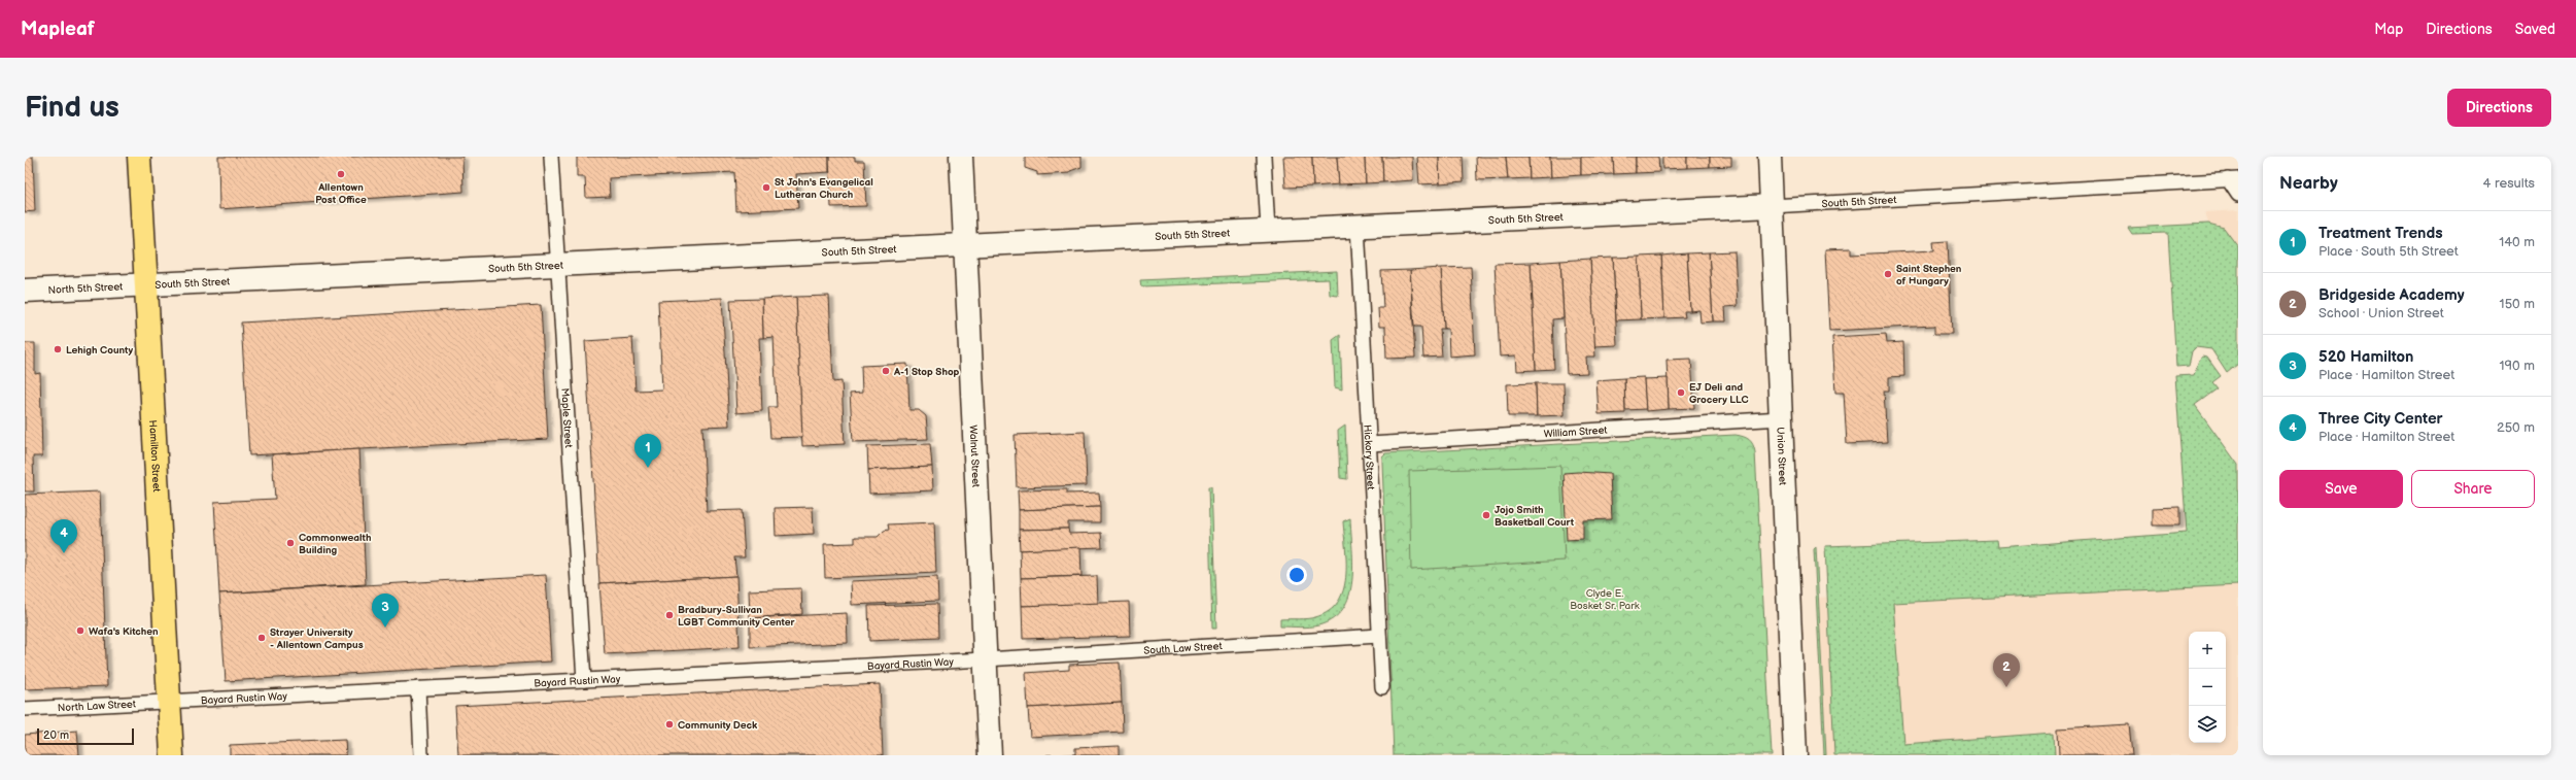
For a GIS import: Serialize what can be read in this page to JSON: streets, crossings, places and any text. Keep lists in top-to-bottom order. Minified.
{"streets":{"main road":["Hamilton Street"],"street":["South 5th Street","North 5th Street","Walnut Street","Union Street"],"lane":["Maple Street","William Street","Hickory Street","South Law Street","Bayard Rustin Way","North Law Street"]},"crossings":[["South 5th Street","North 5th Street"],["South 5th Street","Maple Street"],["South 5th Street","Walnut Street"],["South 5th Street","Hamilton Street"],["South 5th Street","Hickory Street"],["South 5th Street","Union Street"],["North 5th Street","Hamilton Street"],["Maple Street","Bayard Rustin Way"],["William Street","Hickory Street"],["William Street","Union Street"],["Walnut Street","South Law Street"],["Walnut Street","Bayard Rustin Way"],["Hamilton Street","Bayard Rustin Way"],["Hamilton Street","North Law Street"],["Hickory Street","South Law Street"],["South Law Street","Bayard Rustin Way"],["Bayard Rustin Way","North Law Street"]],"parks":["Clyde E. Bosket Sr. Park"],"places":["Allentown Post Office","St John's Evangelical Lutheran Church","Saint Stephen of Hungary","Lehigh County","A-1 Stop Shop","EJ Deli and Grocery LLC","Jojo Smith Basketball Court","Commonwealth Building","Bradbury-Sullivan LGBT Community Center","Wafa's Kitchen","Strayer University - Allentown Campus","Community Deck"],"scale_bar":"20 m","page":{"header":"Mapleaf","nav":["Map","Directions","Saved"],"buttons":["Directions",["Save","Share"]],"title":"Find us","heading":["Nearby","4 results"],"list":[{"mark":"1","name":"Treatment Trends","note":"Place · South 5th Street","value":"140 m"},{"mark":"2","name":"Bridgeside Academy","note":"School · Union Street","value":"150 m"},{"mark":"3","name":"520 Hamilton","note":"Place · Hamilton Street","value":"190 m"},{"mark":"4","name":"Three City Center","note":"Place · Hamilton Street","value":"250 m"}],"pins":["1","4","3","2"],"map_buttons":["+","−"],"scale":"20 m"}}
